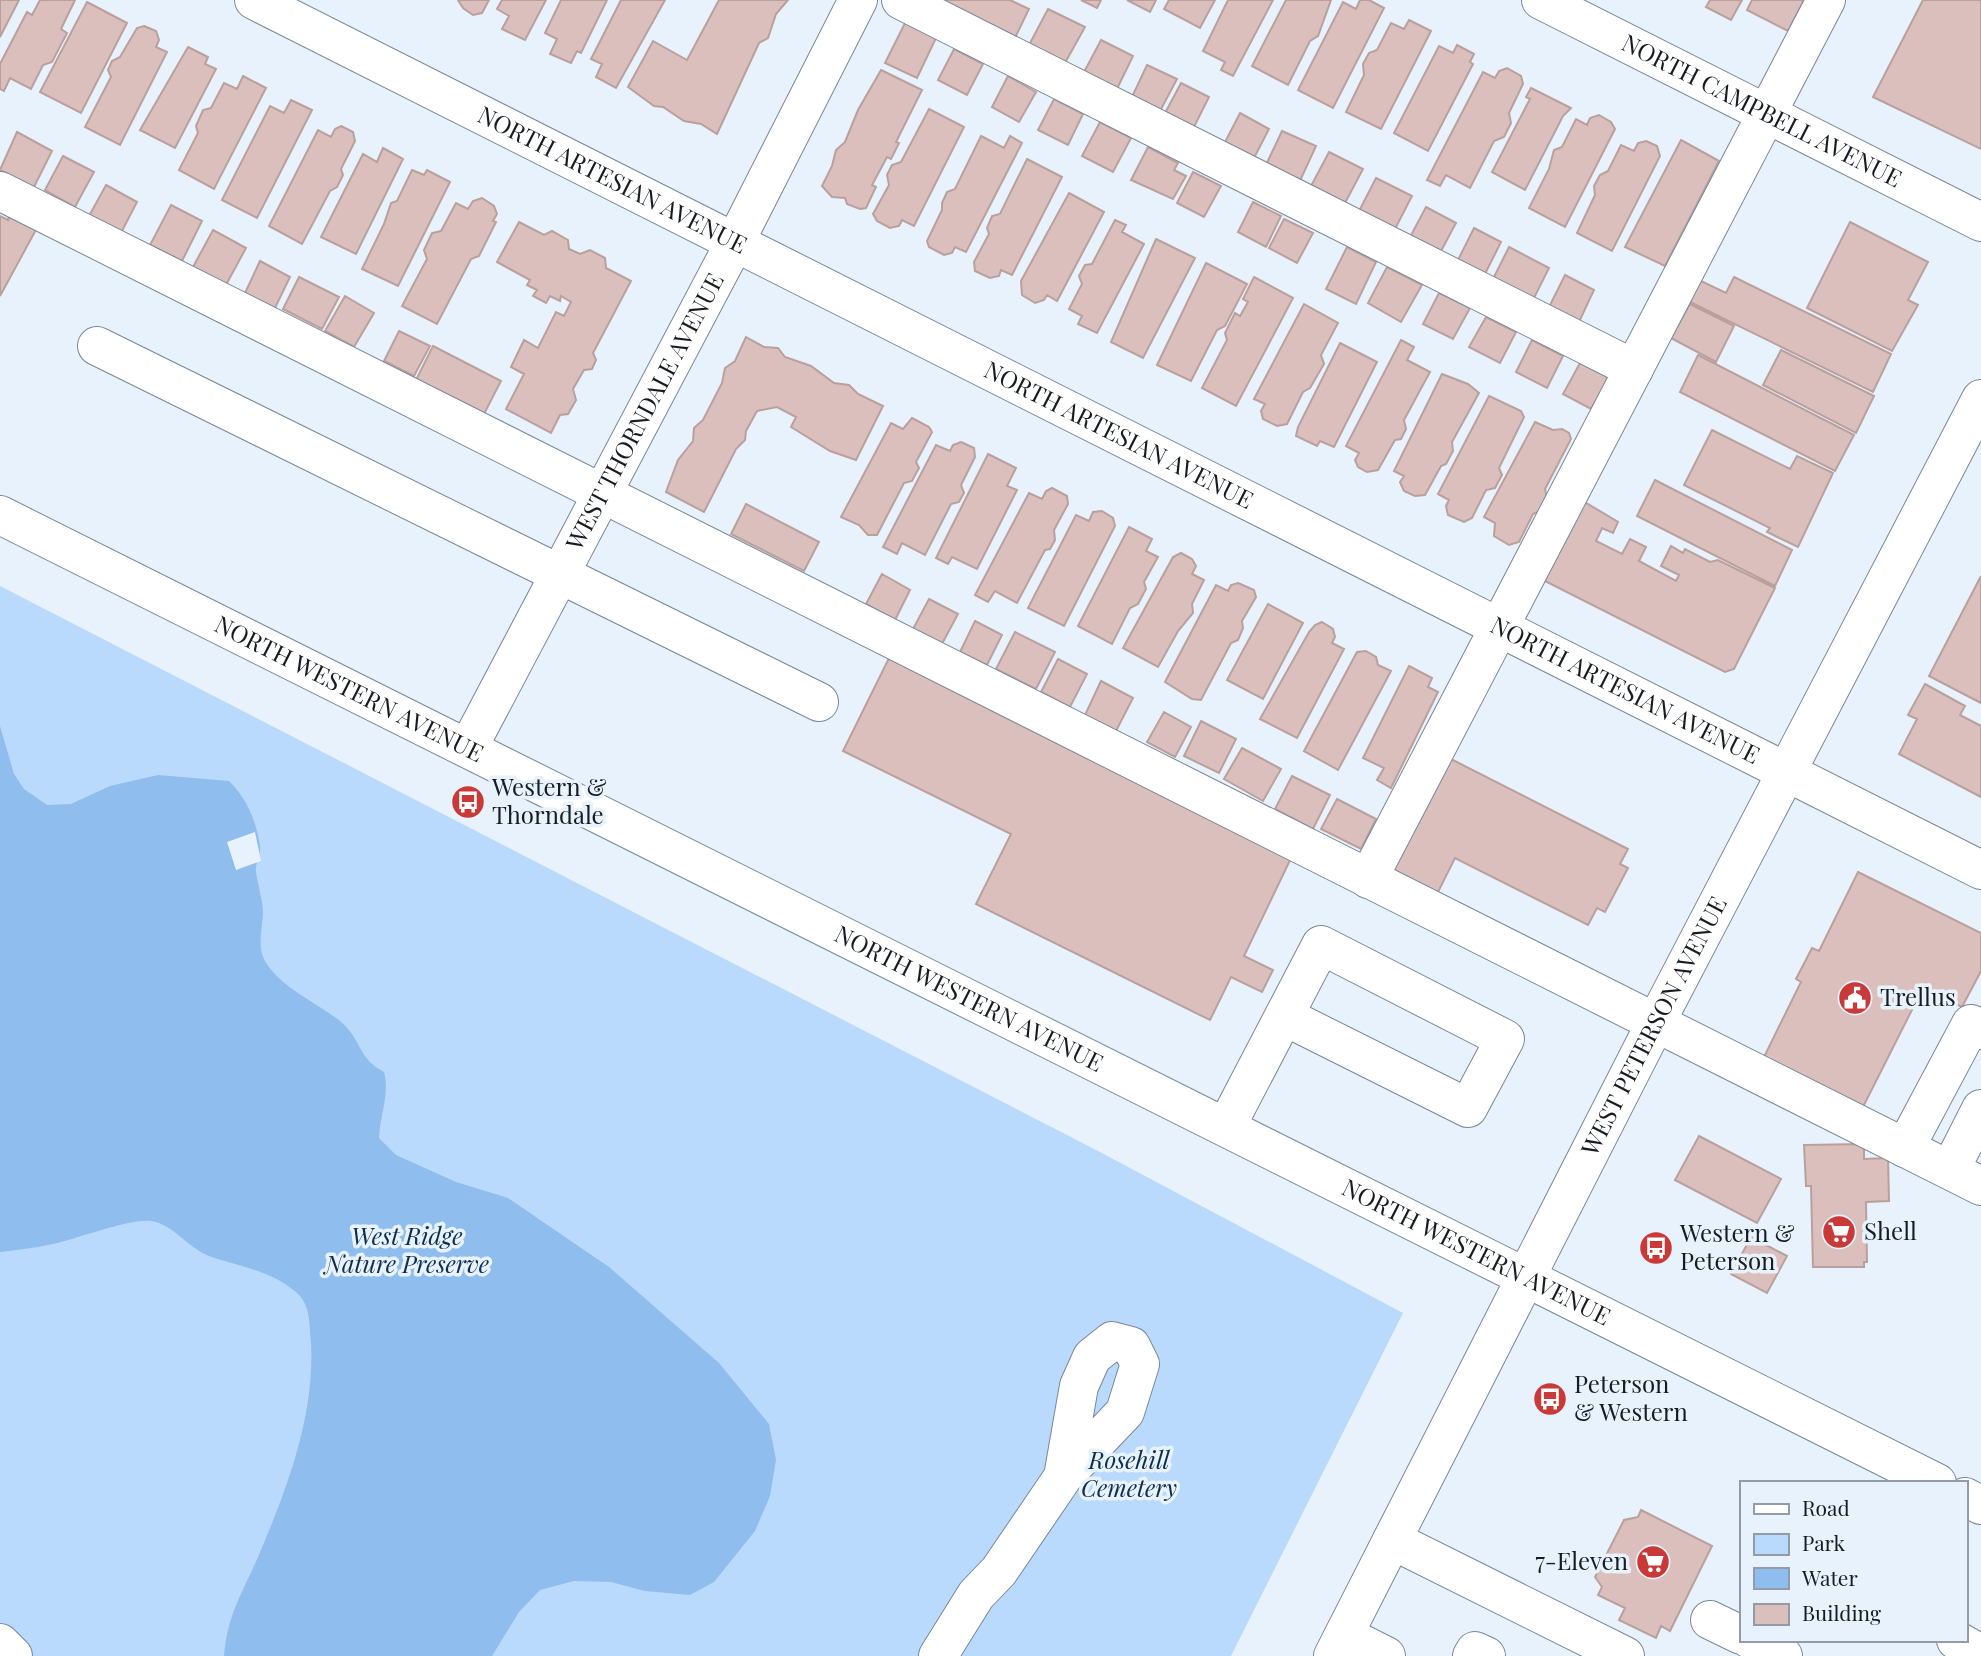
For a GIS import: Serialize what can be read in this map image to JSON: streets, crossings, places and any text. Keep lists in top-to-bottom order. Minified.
{"streets":{"main road":["NORTH CAMPBELL AVENUE","NORTH ARTESIAN AVENUE","WEST THORNDALE AVENUE","NORTH WESTERN AVENUE","WEST PETERSON AVENUE"]},"crossings":[["NORTH ARTESIAN AVENUE","WEST THORNDALE AVENUE"],["NORTH ARTESIAN AVENUE","WEST PETERSON AVENUE"],["WEST THORNDALE AVENUE","NORTH WESTERN AVENUE"],["NORTH WESTERN AVENUE","WEST PETERSON AVENUE"]],"parks":["West Ridge Nature Preserve","Rosehill Cemetery"],"places":{"bus stop":["Western & Thorndale","Western & Peterson","Peterson & Western"],"public building":["Trellus"],"supermarket":["Shell","7-Eleven"]},"legend":["Road","Park","Water","Building"]}
